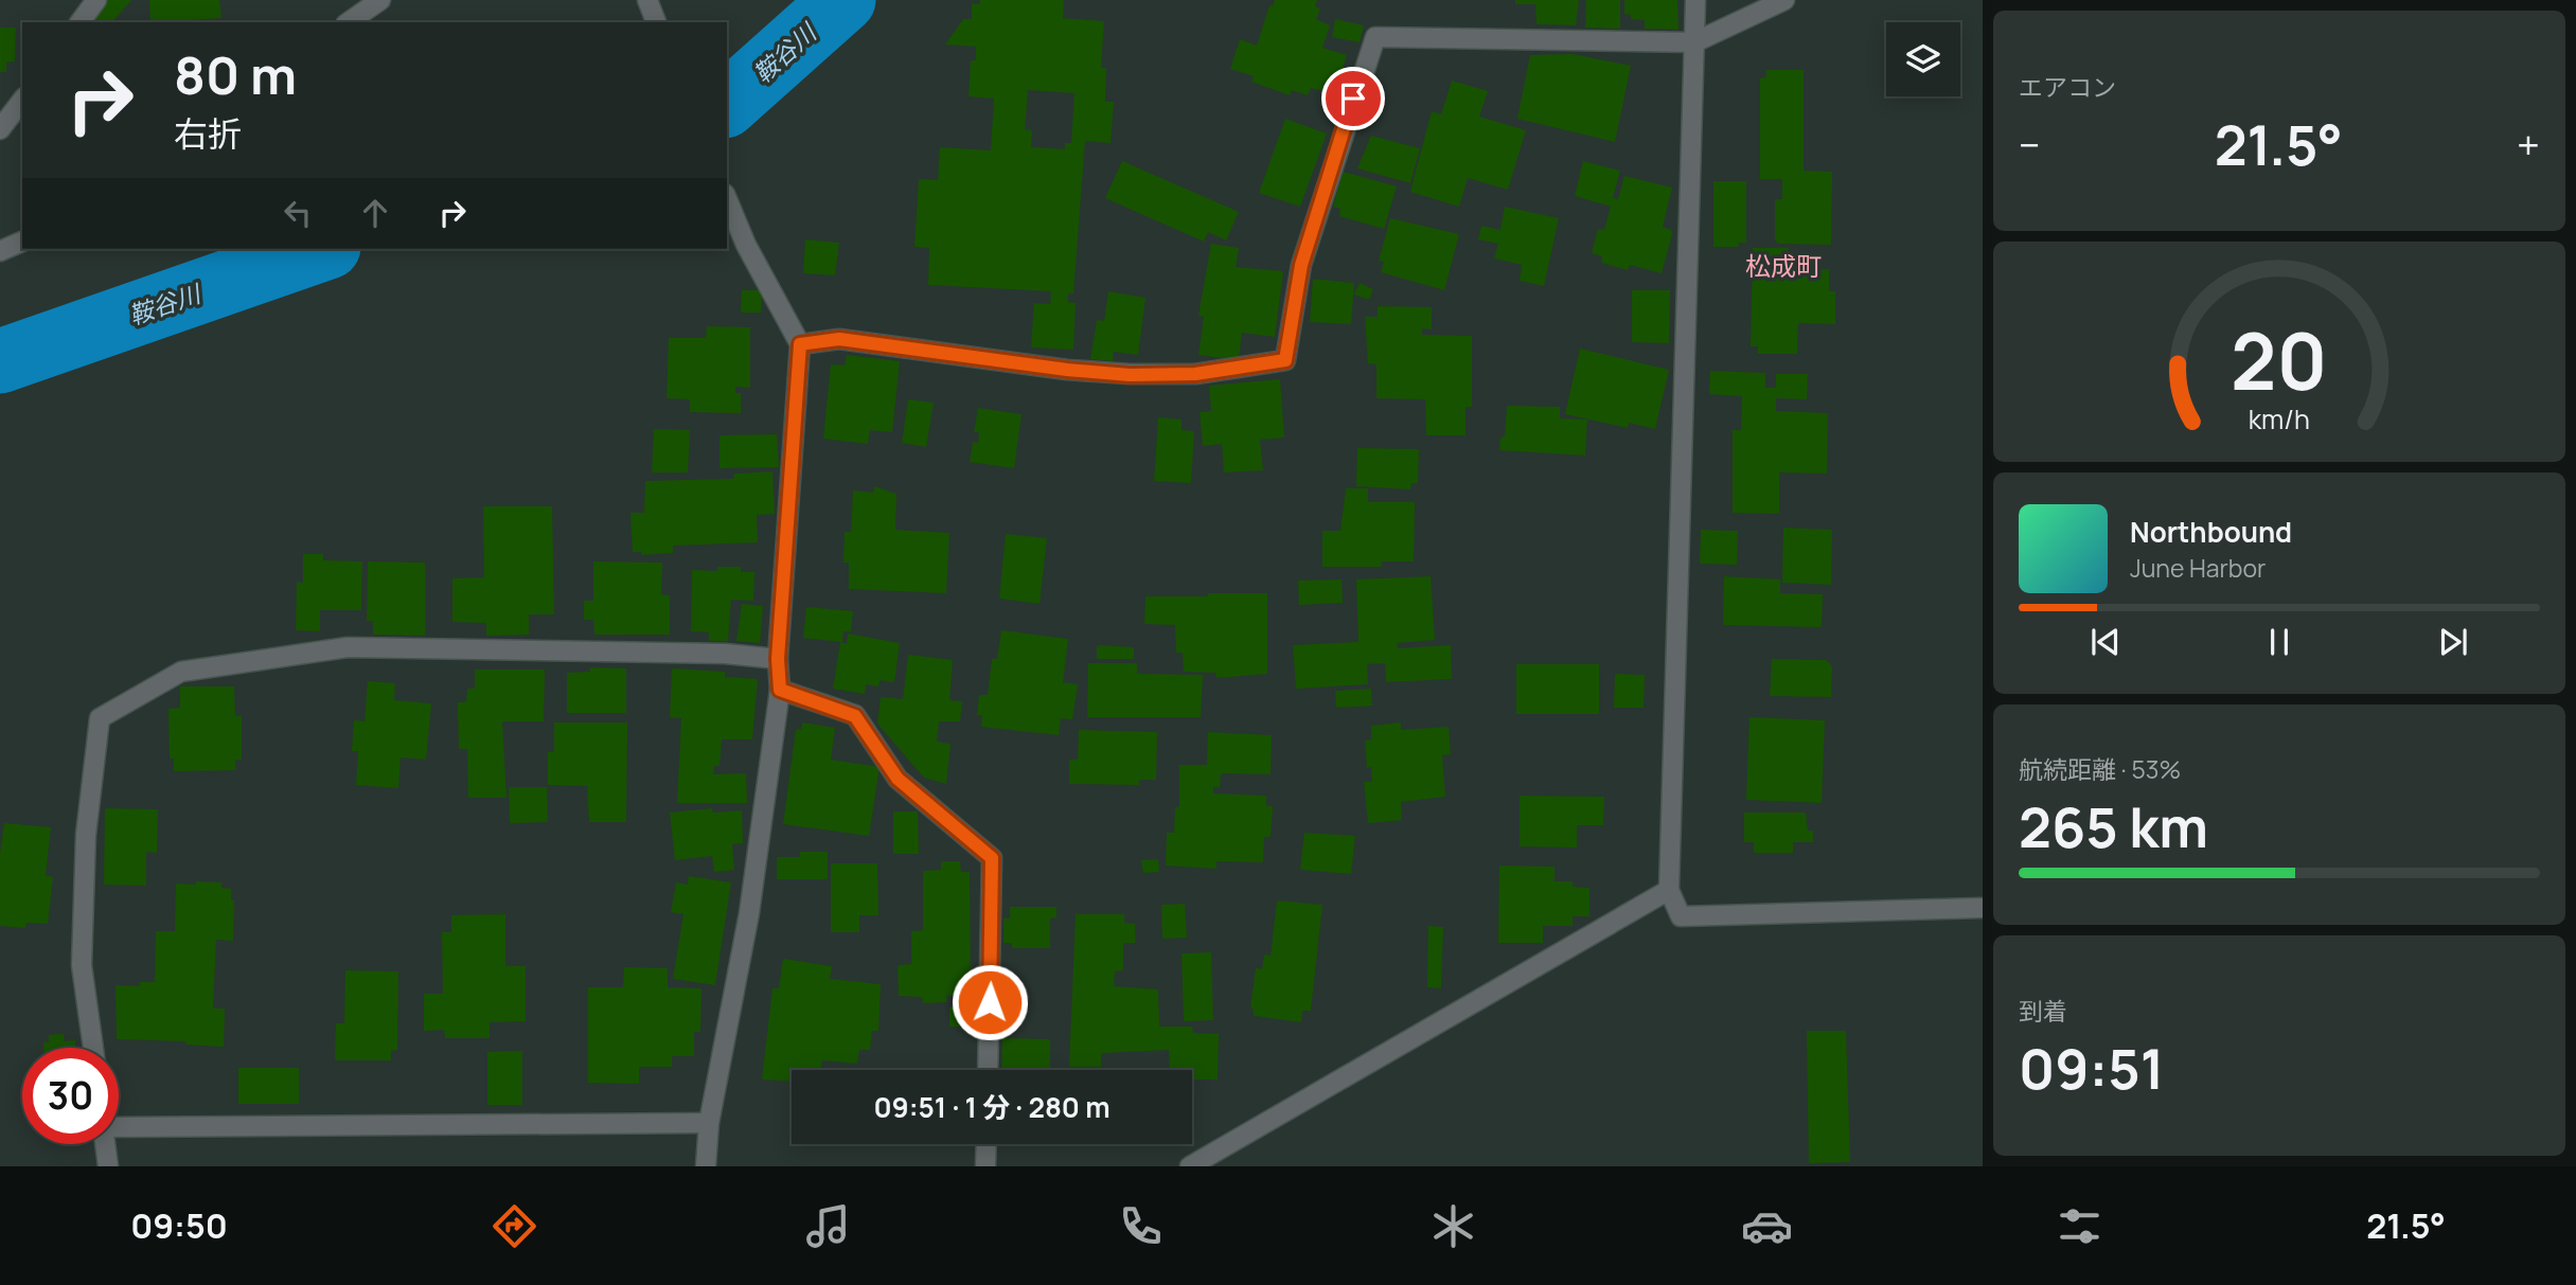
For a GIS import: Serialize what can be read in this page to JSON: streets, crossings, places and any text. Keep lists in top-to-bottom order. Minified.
{"districts":["松成町"],"water":["鞍谷川"],"page":{"tile":["エアコン",["航続距離 · 53%","265 km"],["到着","09:51"]],"turn":["80 m","右折"],"heat":["−","21.5°","+"],"song":["Northbound","June Harbor"],"limit":"30","trip":"09:51 · 1 分 · 280 m","tabs":["09:50","21.5°"],"gauge":["20","km/h"]}}
